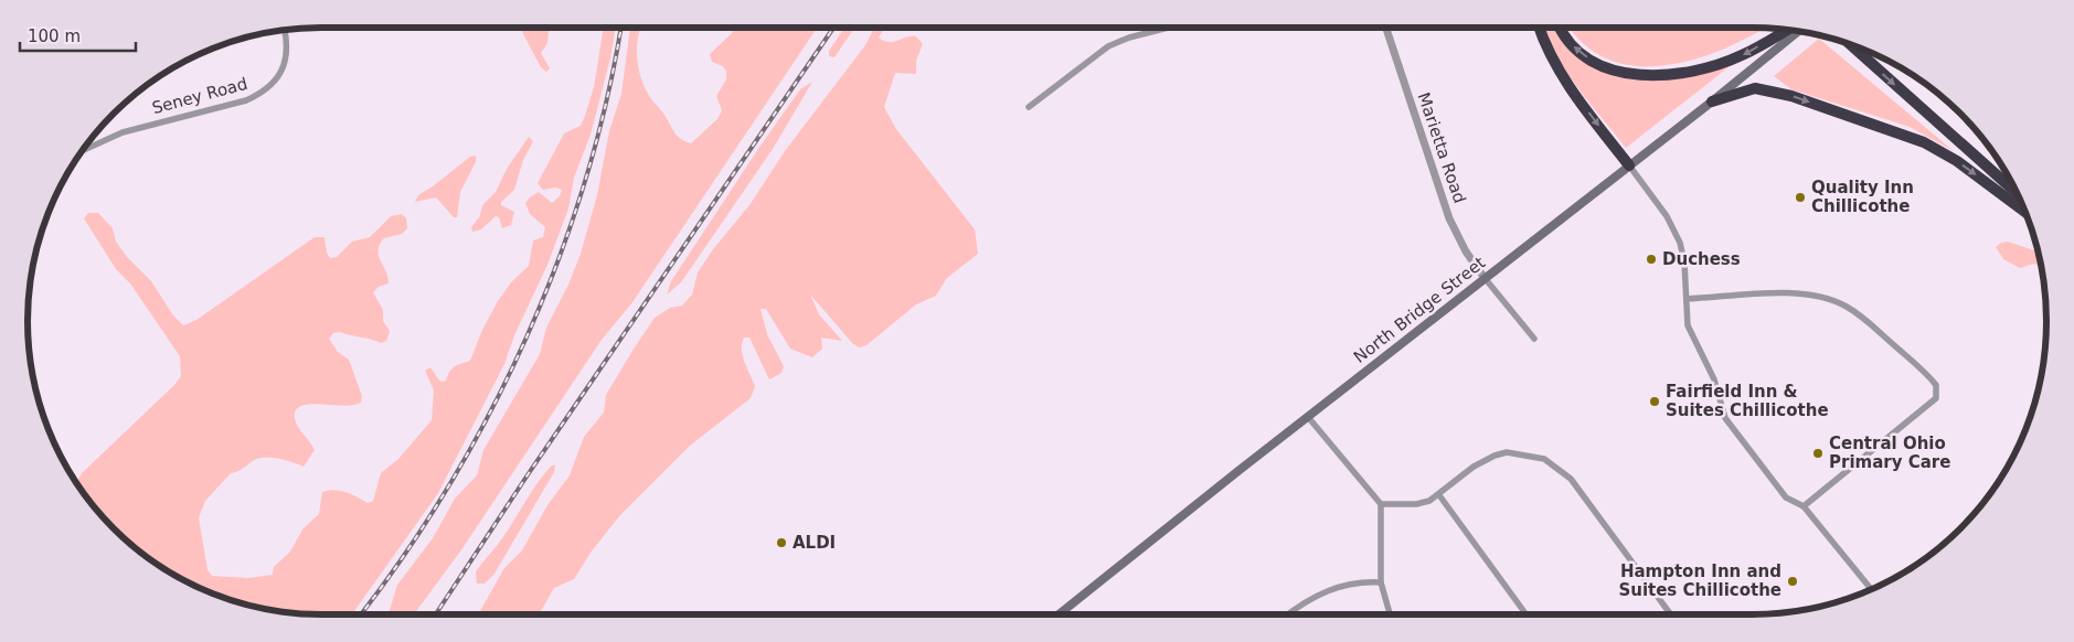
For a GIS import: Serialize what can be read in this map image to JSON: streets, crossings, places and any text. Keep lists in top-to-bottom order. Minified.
{"streets":{"main road":["North Bridge Street"],"street":["Seney Road","Marietta Road"]},"crossings":[["Marietta Road","North Bridge Street"]],"places":["Quality Inn Chillicothe","Duchess","Fairfield Inn & Suites Chillicothe","Central Ohio Primary Care","ALDI","Hampton Inn and Suites Chillicothe"],"scale_bar":"100 m"}
